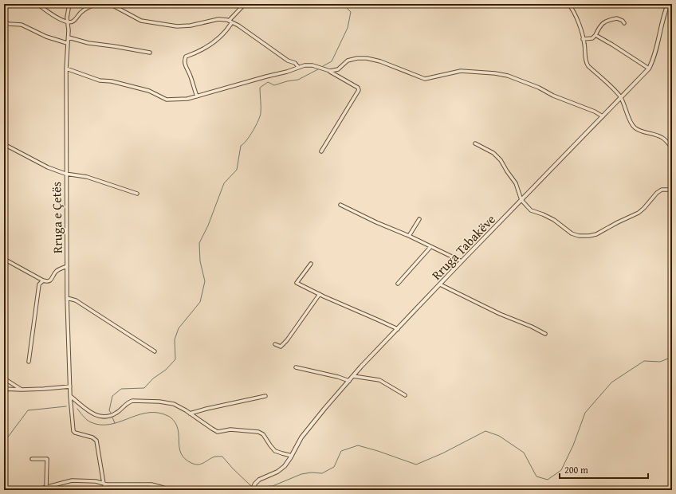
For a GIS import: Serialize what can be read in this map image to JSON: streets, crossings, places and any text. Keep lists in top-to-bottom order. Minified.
{"streets":{"street":["Rruga e Çetës","Rruga Tabakëve"]},"scale_bar":"200 m"}
